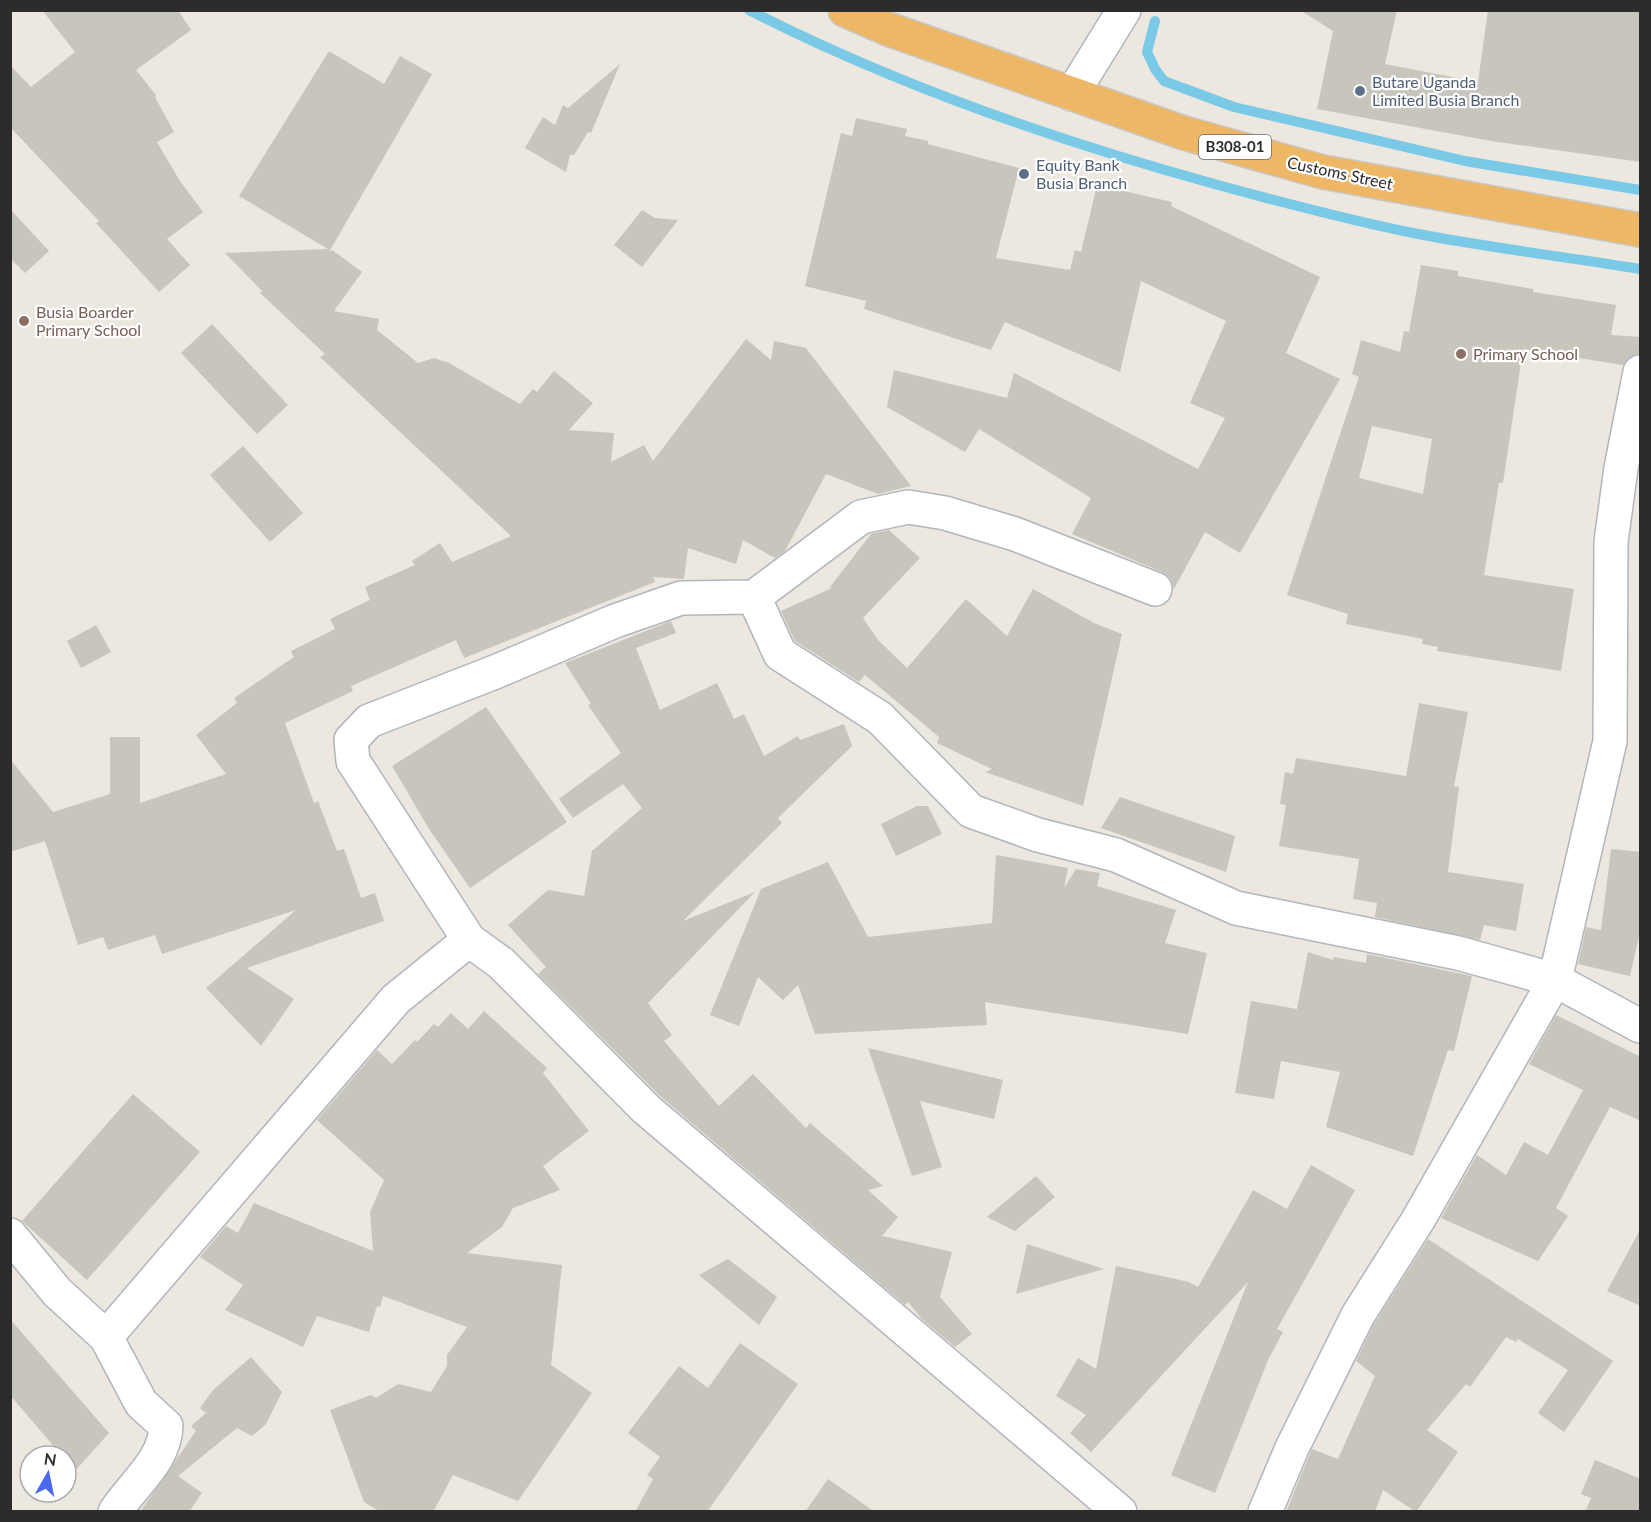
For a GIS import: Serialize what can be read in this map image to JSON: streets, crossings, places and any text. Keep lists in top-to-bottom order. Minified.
{"streets":{"highway":["B308-01","Customs Street"]},"places":["Butare Uganda Limited Busia Branch","Equity Bank Busia Branch","Busia Boarder Primary School","Primary School"],"north":"top"}
